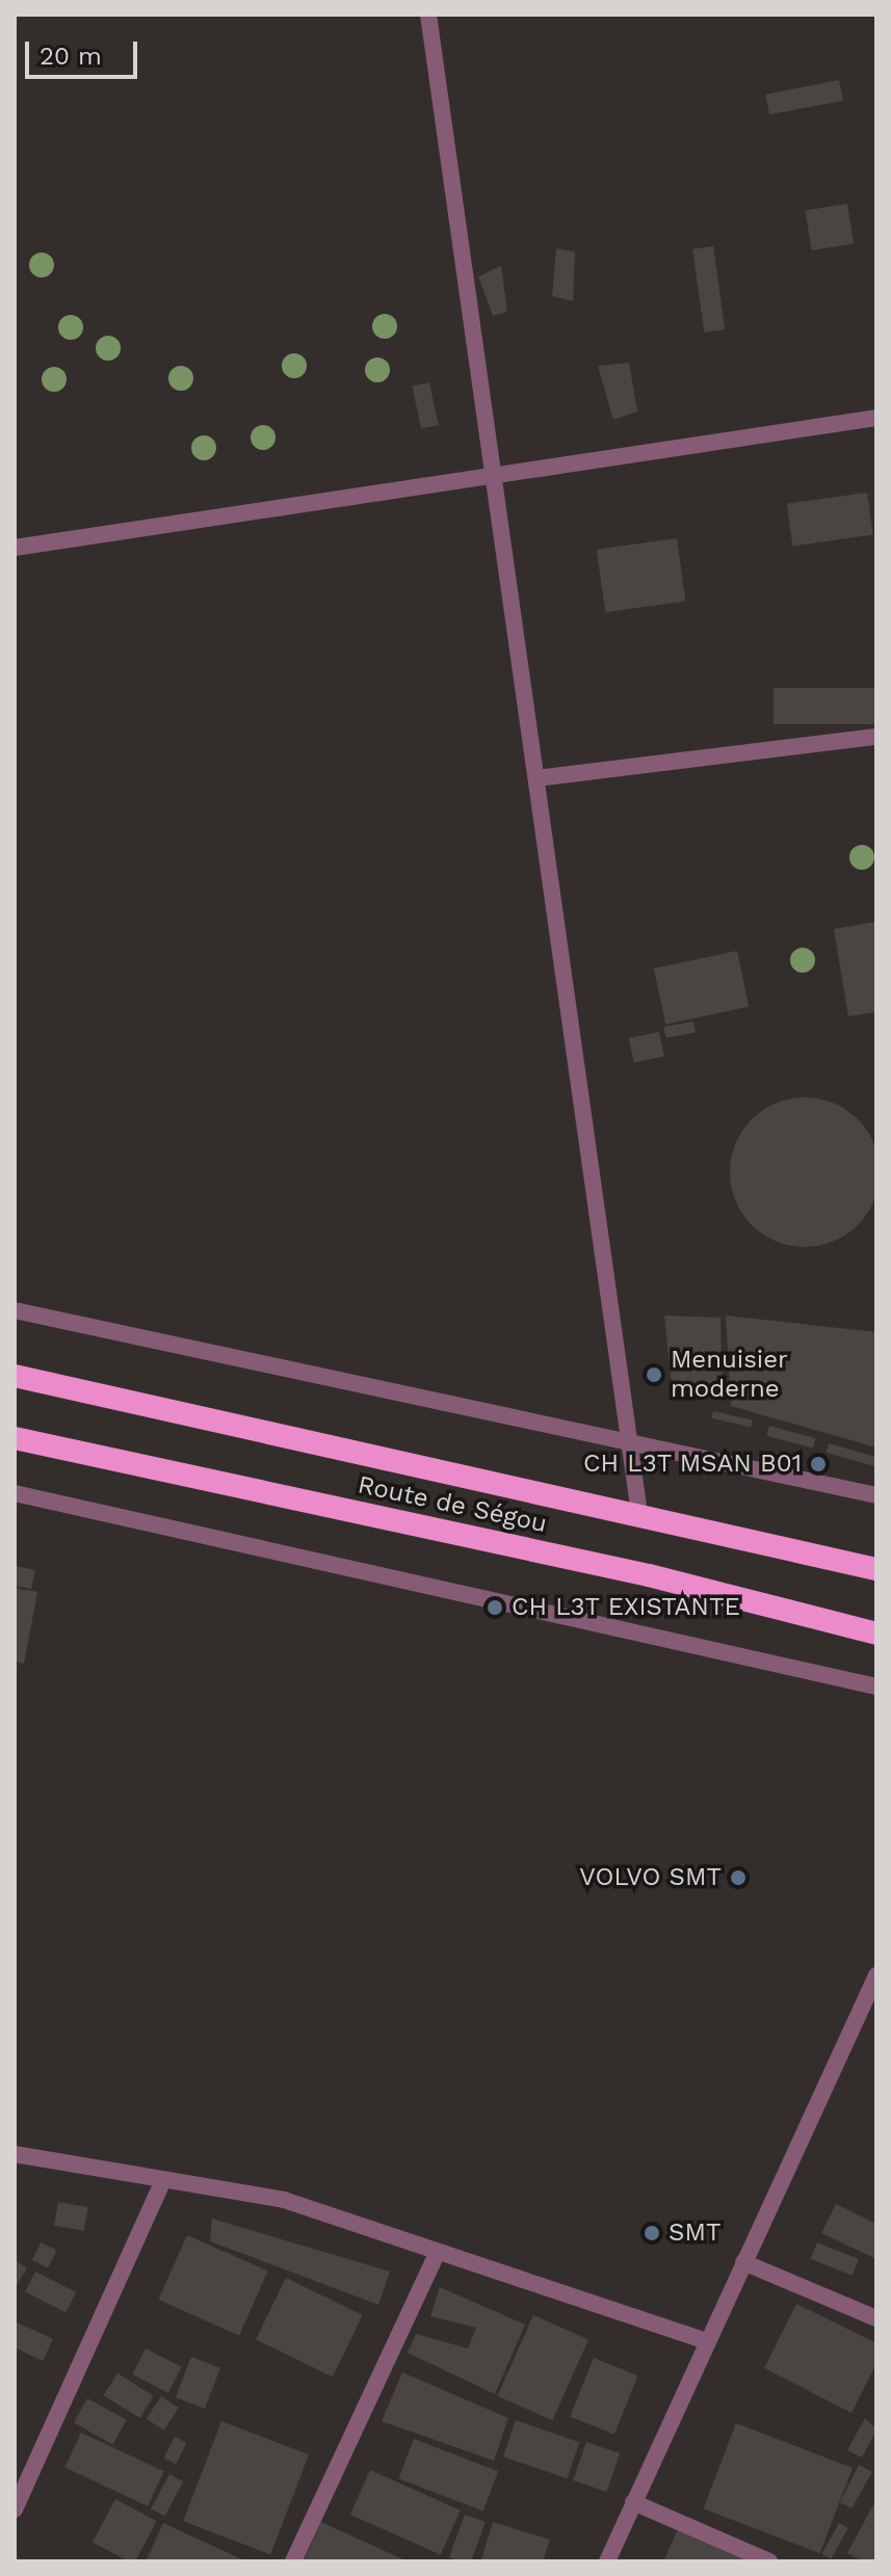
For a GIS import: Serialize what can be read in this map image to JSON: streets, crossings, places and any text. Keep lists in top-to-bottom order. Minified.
{"streets":{"highway":["Route de Ségou"]},"places":["Menuisier moderne","CH L3T MSAN B01","CH L3T EXISTANTE","VOLVO SMT","SMT"],"scale_bar":"20 m"}
